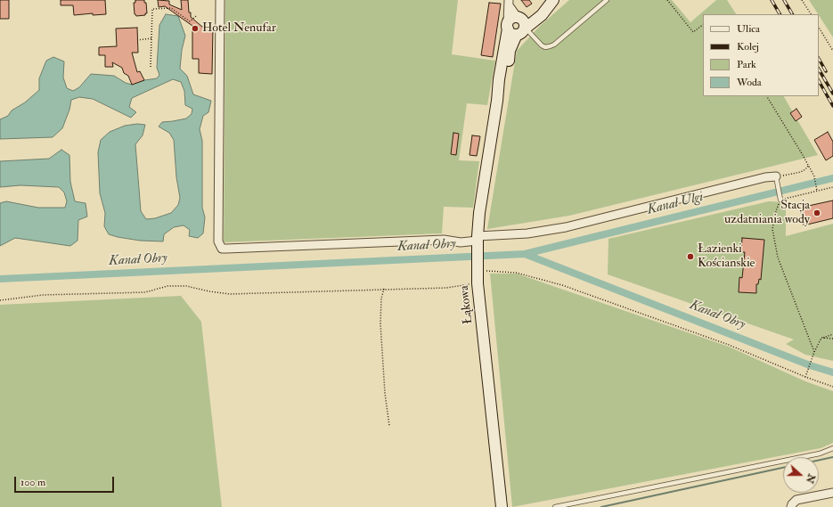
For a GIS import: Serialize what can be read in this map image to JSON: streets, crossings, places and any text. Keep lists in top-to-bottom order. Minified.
{"streets":{"street":["Łąkowa"]},"water":["Kanał Ulgi","Kanał Obry"],"places":["Hotel Nenufar","Stacja uzdatniania wody","Łazienki Kościanskie"],"legend":["Ulica","Kolej","Park","Woda"],"scale_bar":"100 m","north":"right"}
